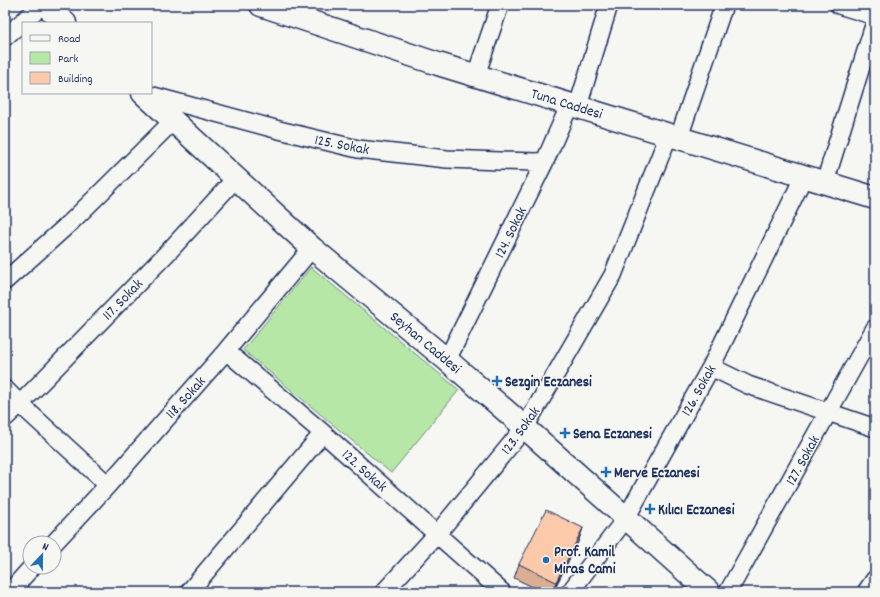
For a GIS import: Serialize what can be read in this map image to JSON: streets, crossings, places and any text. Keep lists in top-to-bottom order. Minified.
{"streets":{"main road":["Tuna Caddesi","Seyhan Caddesi"],"street":["125. Sokak","124. Sokak","117. Sokak","126. Sokak","118. Sokak","123. Sokak","127. Sokak","122. Sokak"]},"crossings":[["Tuna Caddesi","124. Sokak"],["Tuna Caddesi","126. Sokak"],["Tuna Caddesi","123. Sokak"],["125. Sokak","124. Sokak"],["124. Sokak","Seyhan Caddesi"],["117. Sokak","Seyhan Caddesi"],["Seyhan Caddesi","126. Sokak"],["Seyhan Caddesi","118. Sokak"],["Seyhan Caddesi","123. Sokak"],["118. Sokak","122. Sokak"],["123. Sokak","122. Sokak"]],"places":{"health":["Sezgin Eczanesi","Sena Eczanesi","Merve Eczanesi","Kılıcı Eczanesi"],"other":["Prof. Kamil Miras Cami"]},"legend":["Road","Park","Building"],"north":"top"}
